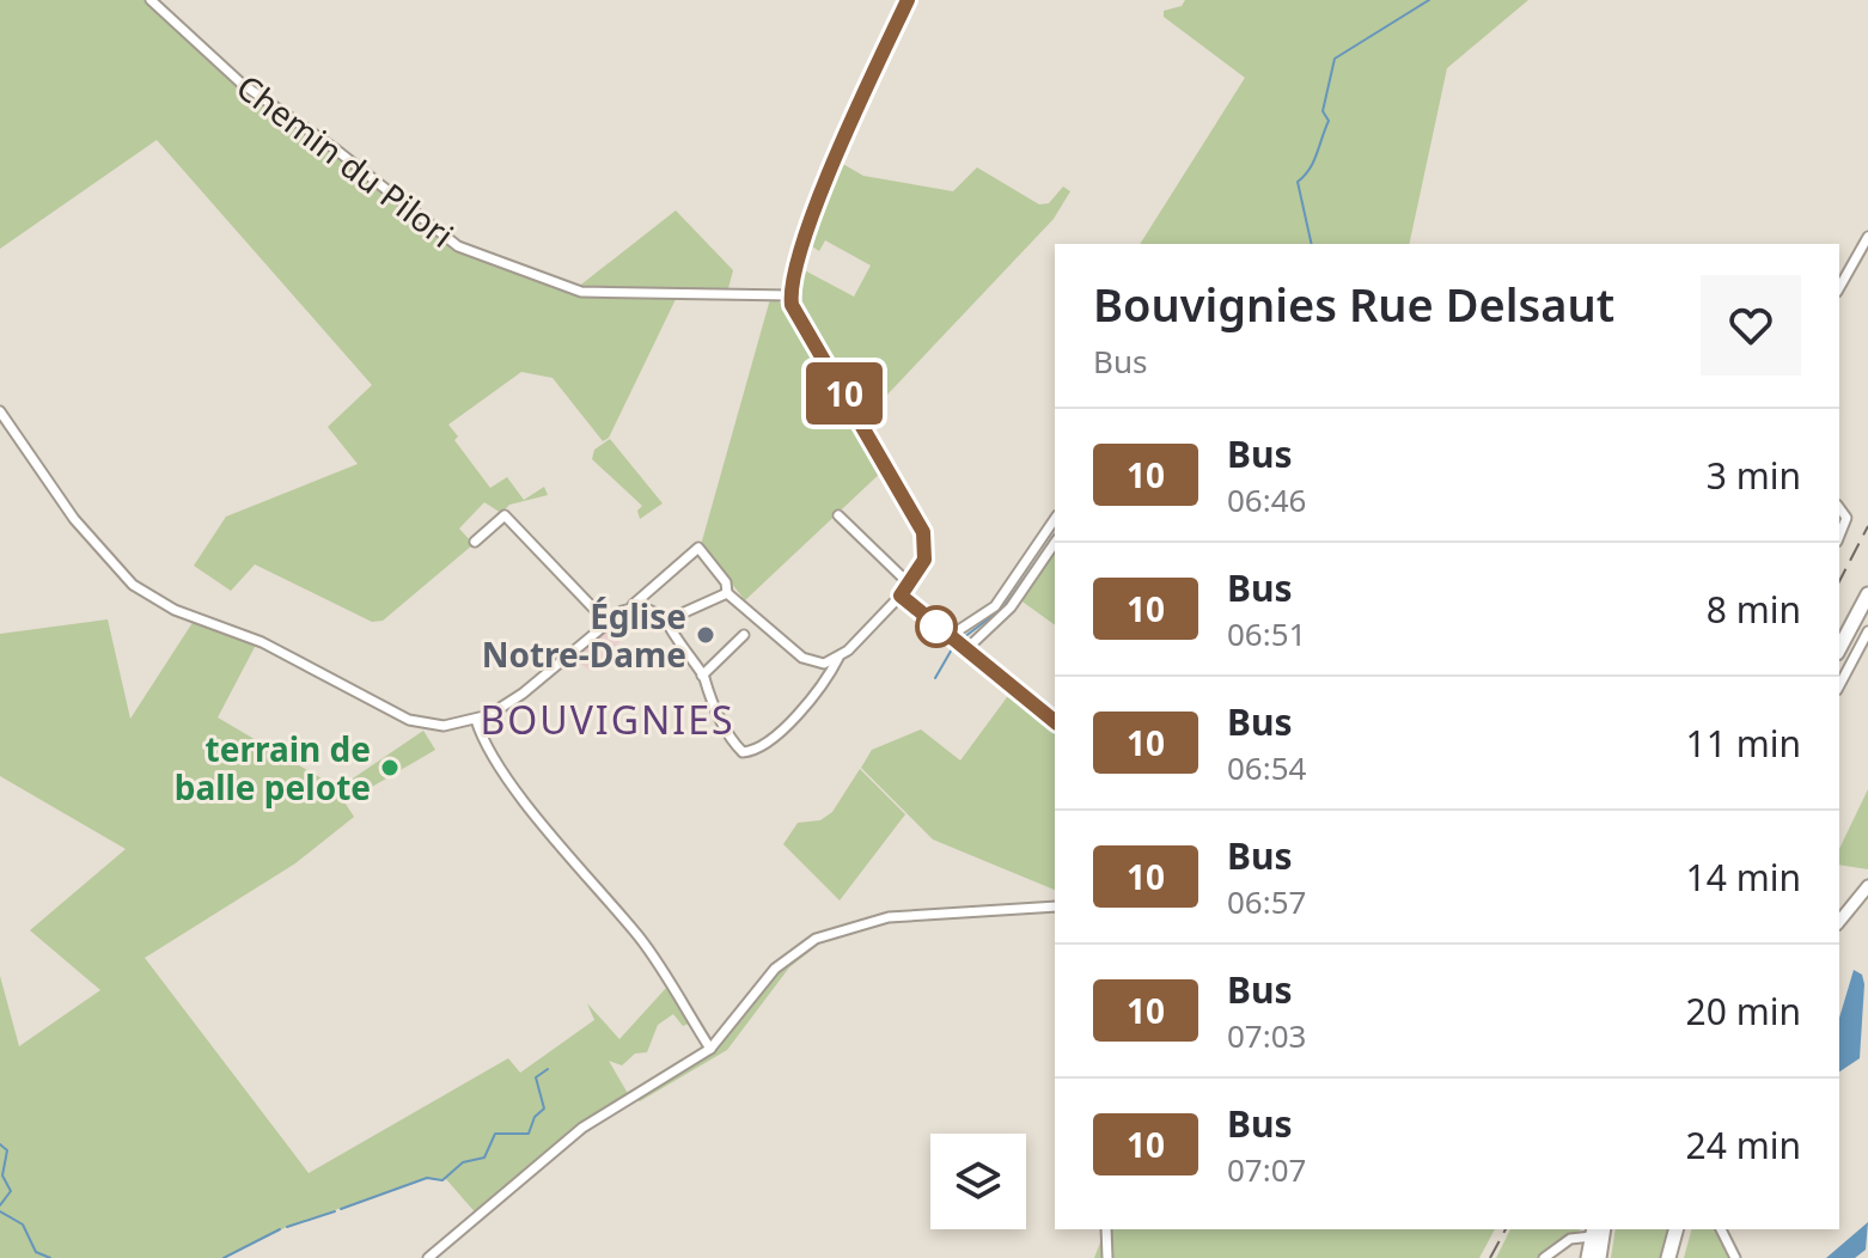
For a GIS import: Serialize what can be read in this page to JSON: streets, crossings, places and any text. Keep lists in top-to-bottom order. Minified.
{"streets":{"street":["Chemin du Pilori"]},"districts":["BOUVIGNIES"],"places":["Église Notre-Dame","terrain de balle pelote"],"lines":["bus line 10"],"page":{"on_map":"10","heading":["Bouvignies Rue Delsaut","Bus"],"list":[{"mark":"10","name":"Bus","note":"06:46","value":"3 min"},{"mark":"10","name":"Bus","note":"06:51","value":"8 min"},{"mark":"10","name":"Bus","note":"06:54","value":"11 min"},{"mark":"10","name":"Bus","note":"06:57","value":"14 min"},{"mark":"10","name":"Bus","note":"07:03","value":"20 min"},{"mark":"10","name":"Bus","note":"07:07","value":"24 min"}]}}
